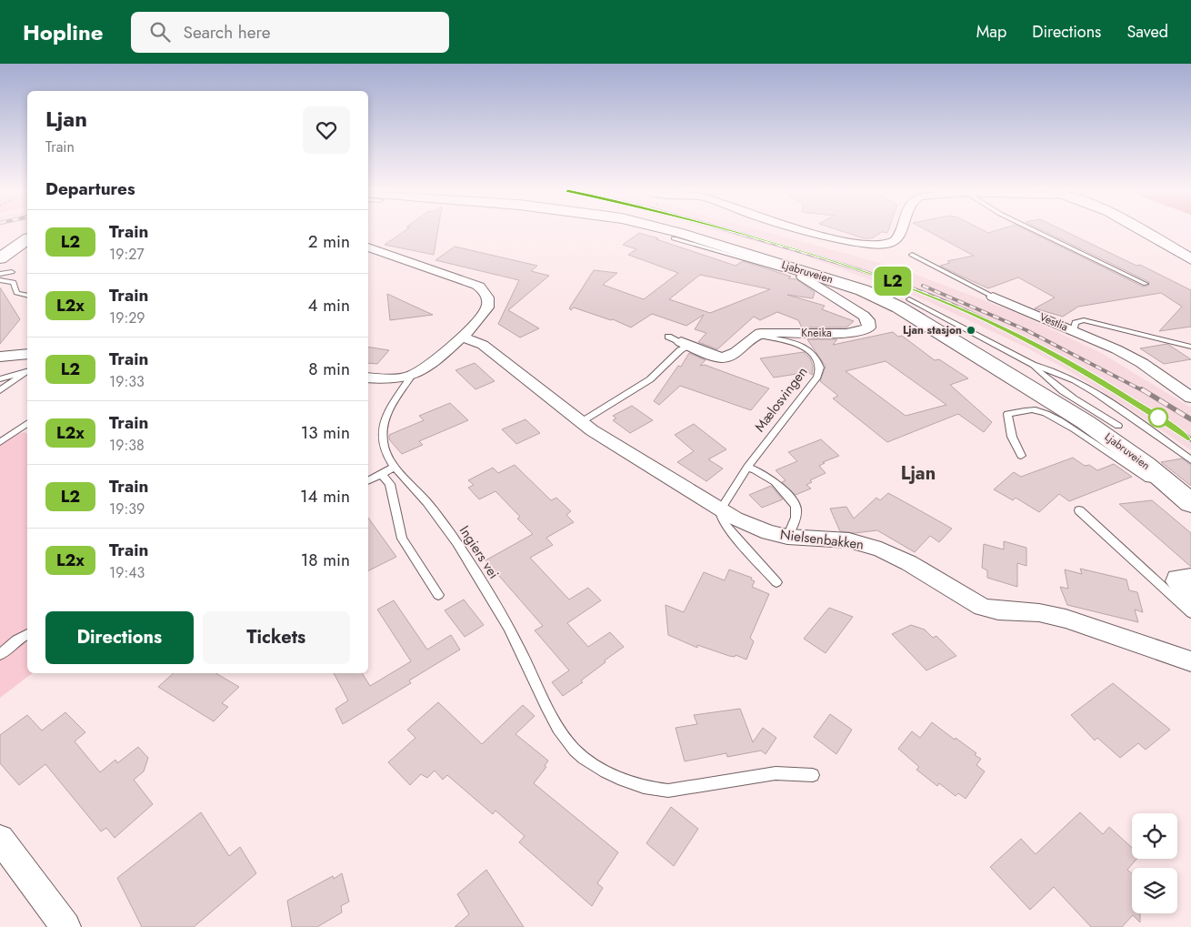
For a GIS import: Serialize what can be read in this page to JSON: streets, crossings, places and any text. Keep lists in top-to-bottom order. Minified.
{"streets":{"main road":["Ljabruveien"],"street":["Vestlia","Kneika","Nielsenbakken","Ingiers vei"],"lane":["Mælosvingen"]},"crossings":[["Ljabruveien","Kneika"],["Kneika","Mælosvingen"],["Mælosvingen","Nielsenbakken"],["Nielsenbakken","Ingiers vei"]],"districts":["Ljan"],"places":["Ljan stasjon"],"page":{"header":"Hopline","search":"Search here","nav":["Map","Directions","Saved"],"on_map":"L2","heading":[["Ljan","Train"],"Departures"],"list":[{"mark":"L2","name":"Train","note":"19:27","value":"2 min"},{"mark":"L2x","name":"Train","note":"19:29","value":"4 min"},{"mark":"L2","name":"Train","note":"19:33","value":"8 min"},{"mark":"L2x","name":"Train","note":"19:38","value":"13 min"},{"mark":"L2","name":"Train","note":"19:39","value":"14 min"},{"mark":"L2x","name":"Train","note":"19:43","value":"18 min"}],"buttons":["Directions","Tickets"]}}
